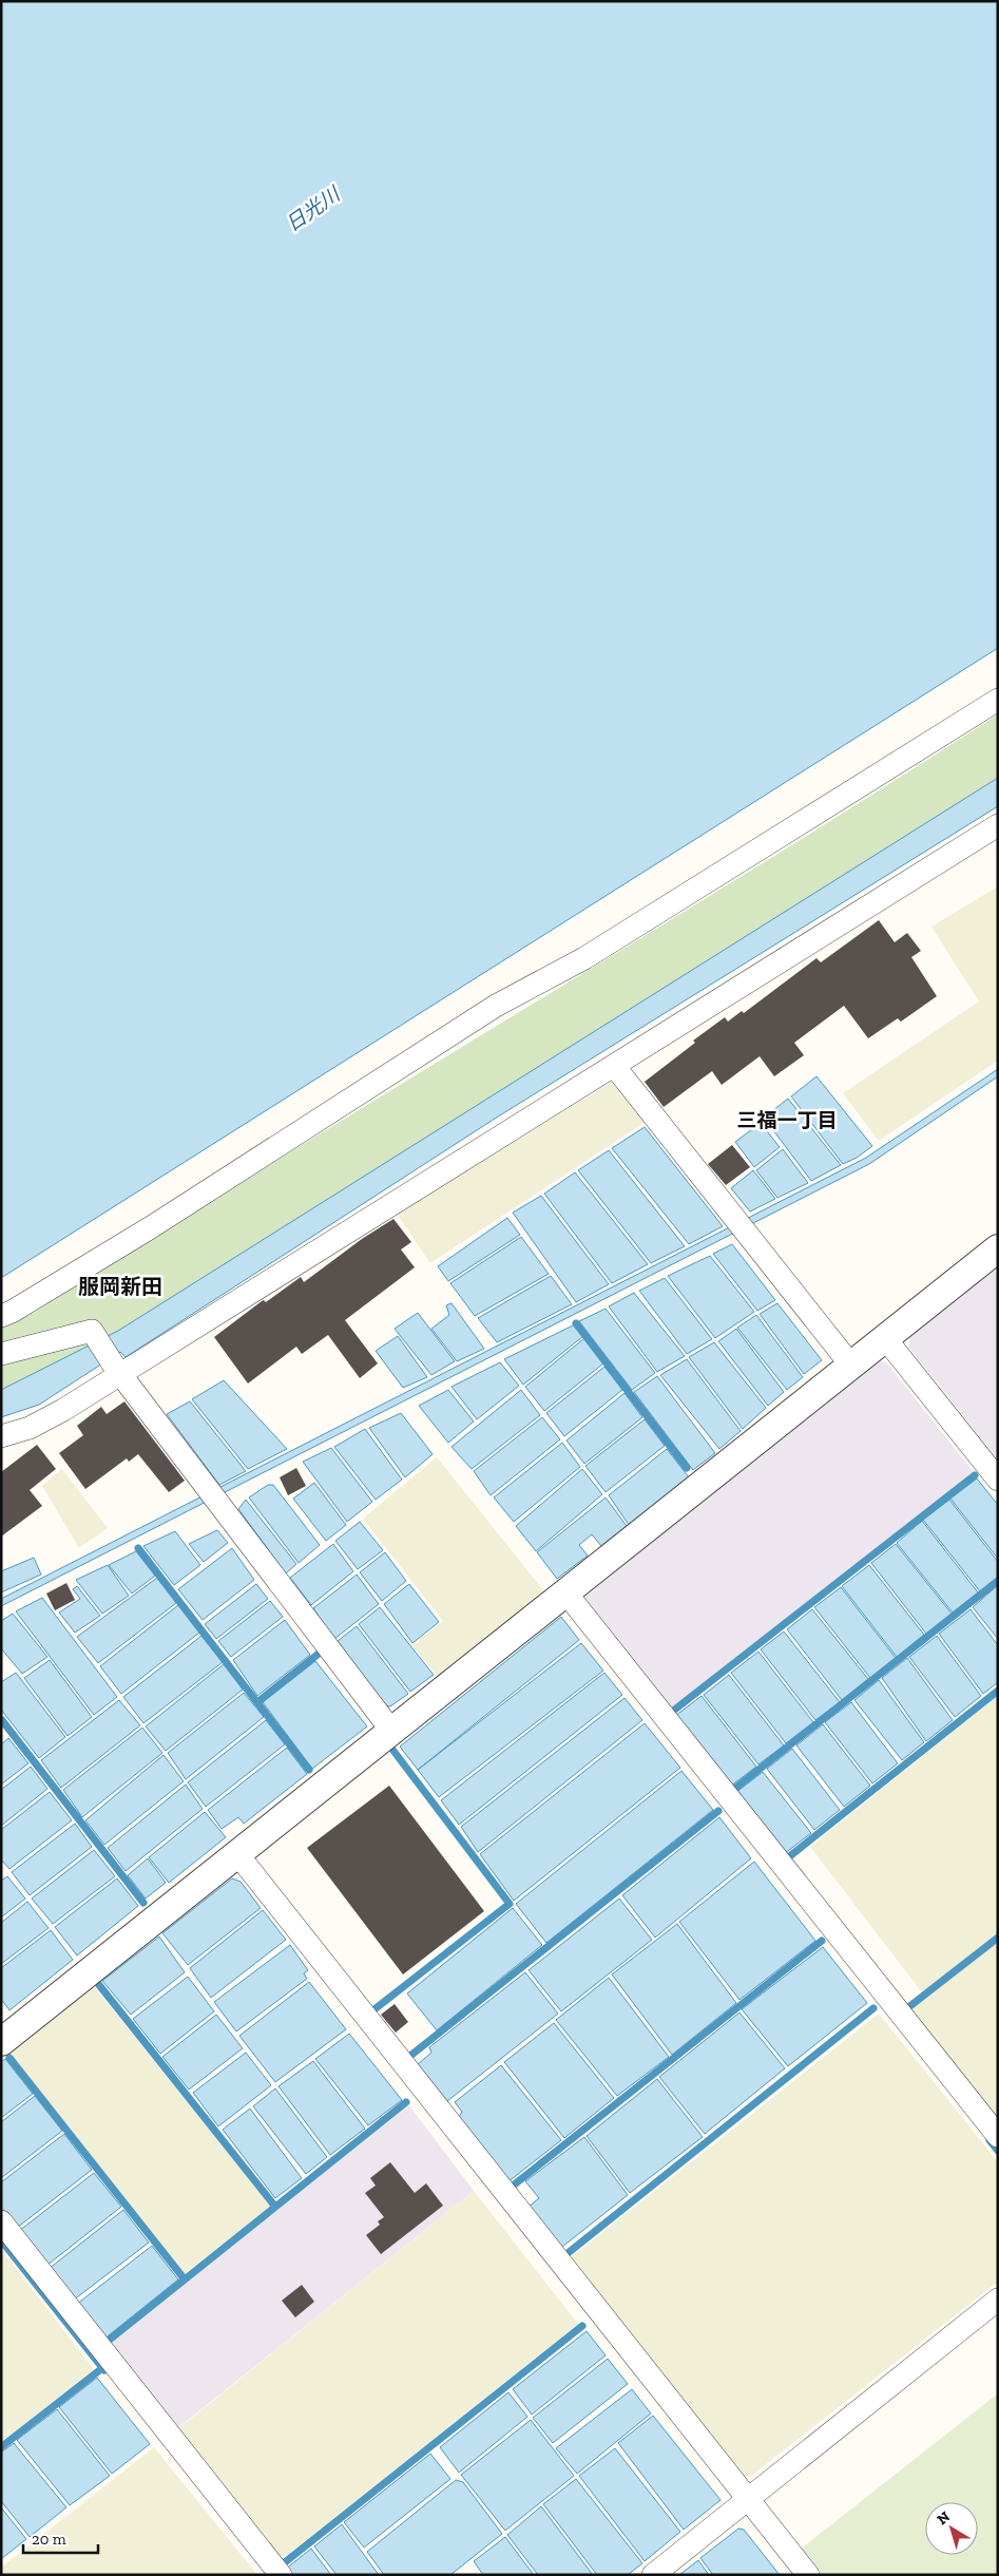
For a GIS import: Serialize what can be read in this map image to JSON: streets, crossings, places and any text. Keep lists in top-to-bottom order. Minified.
{"districts":["三福一丁目","服岡新田"],"water":["日光川"],"scale_bar":"20 m","north":"top left"}
